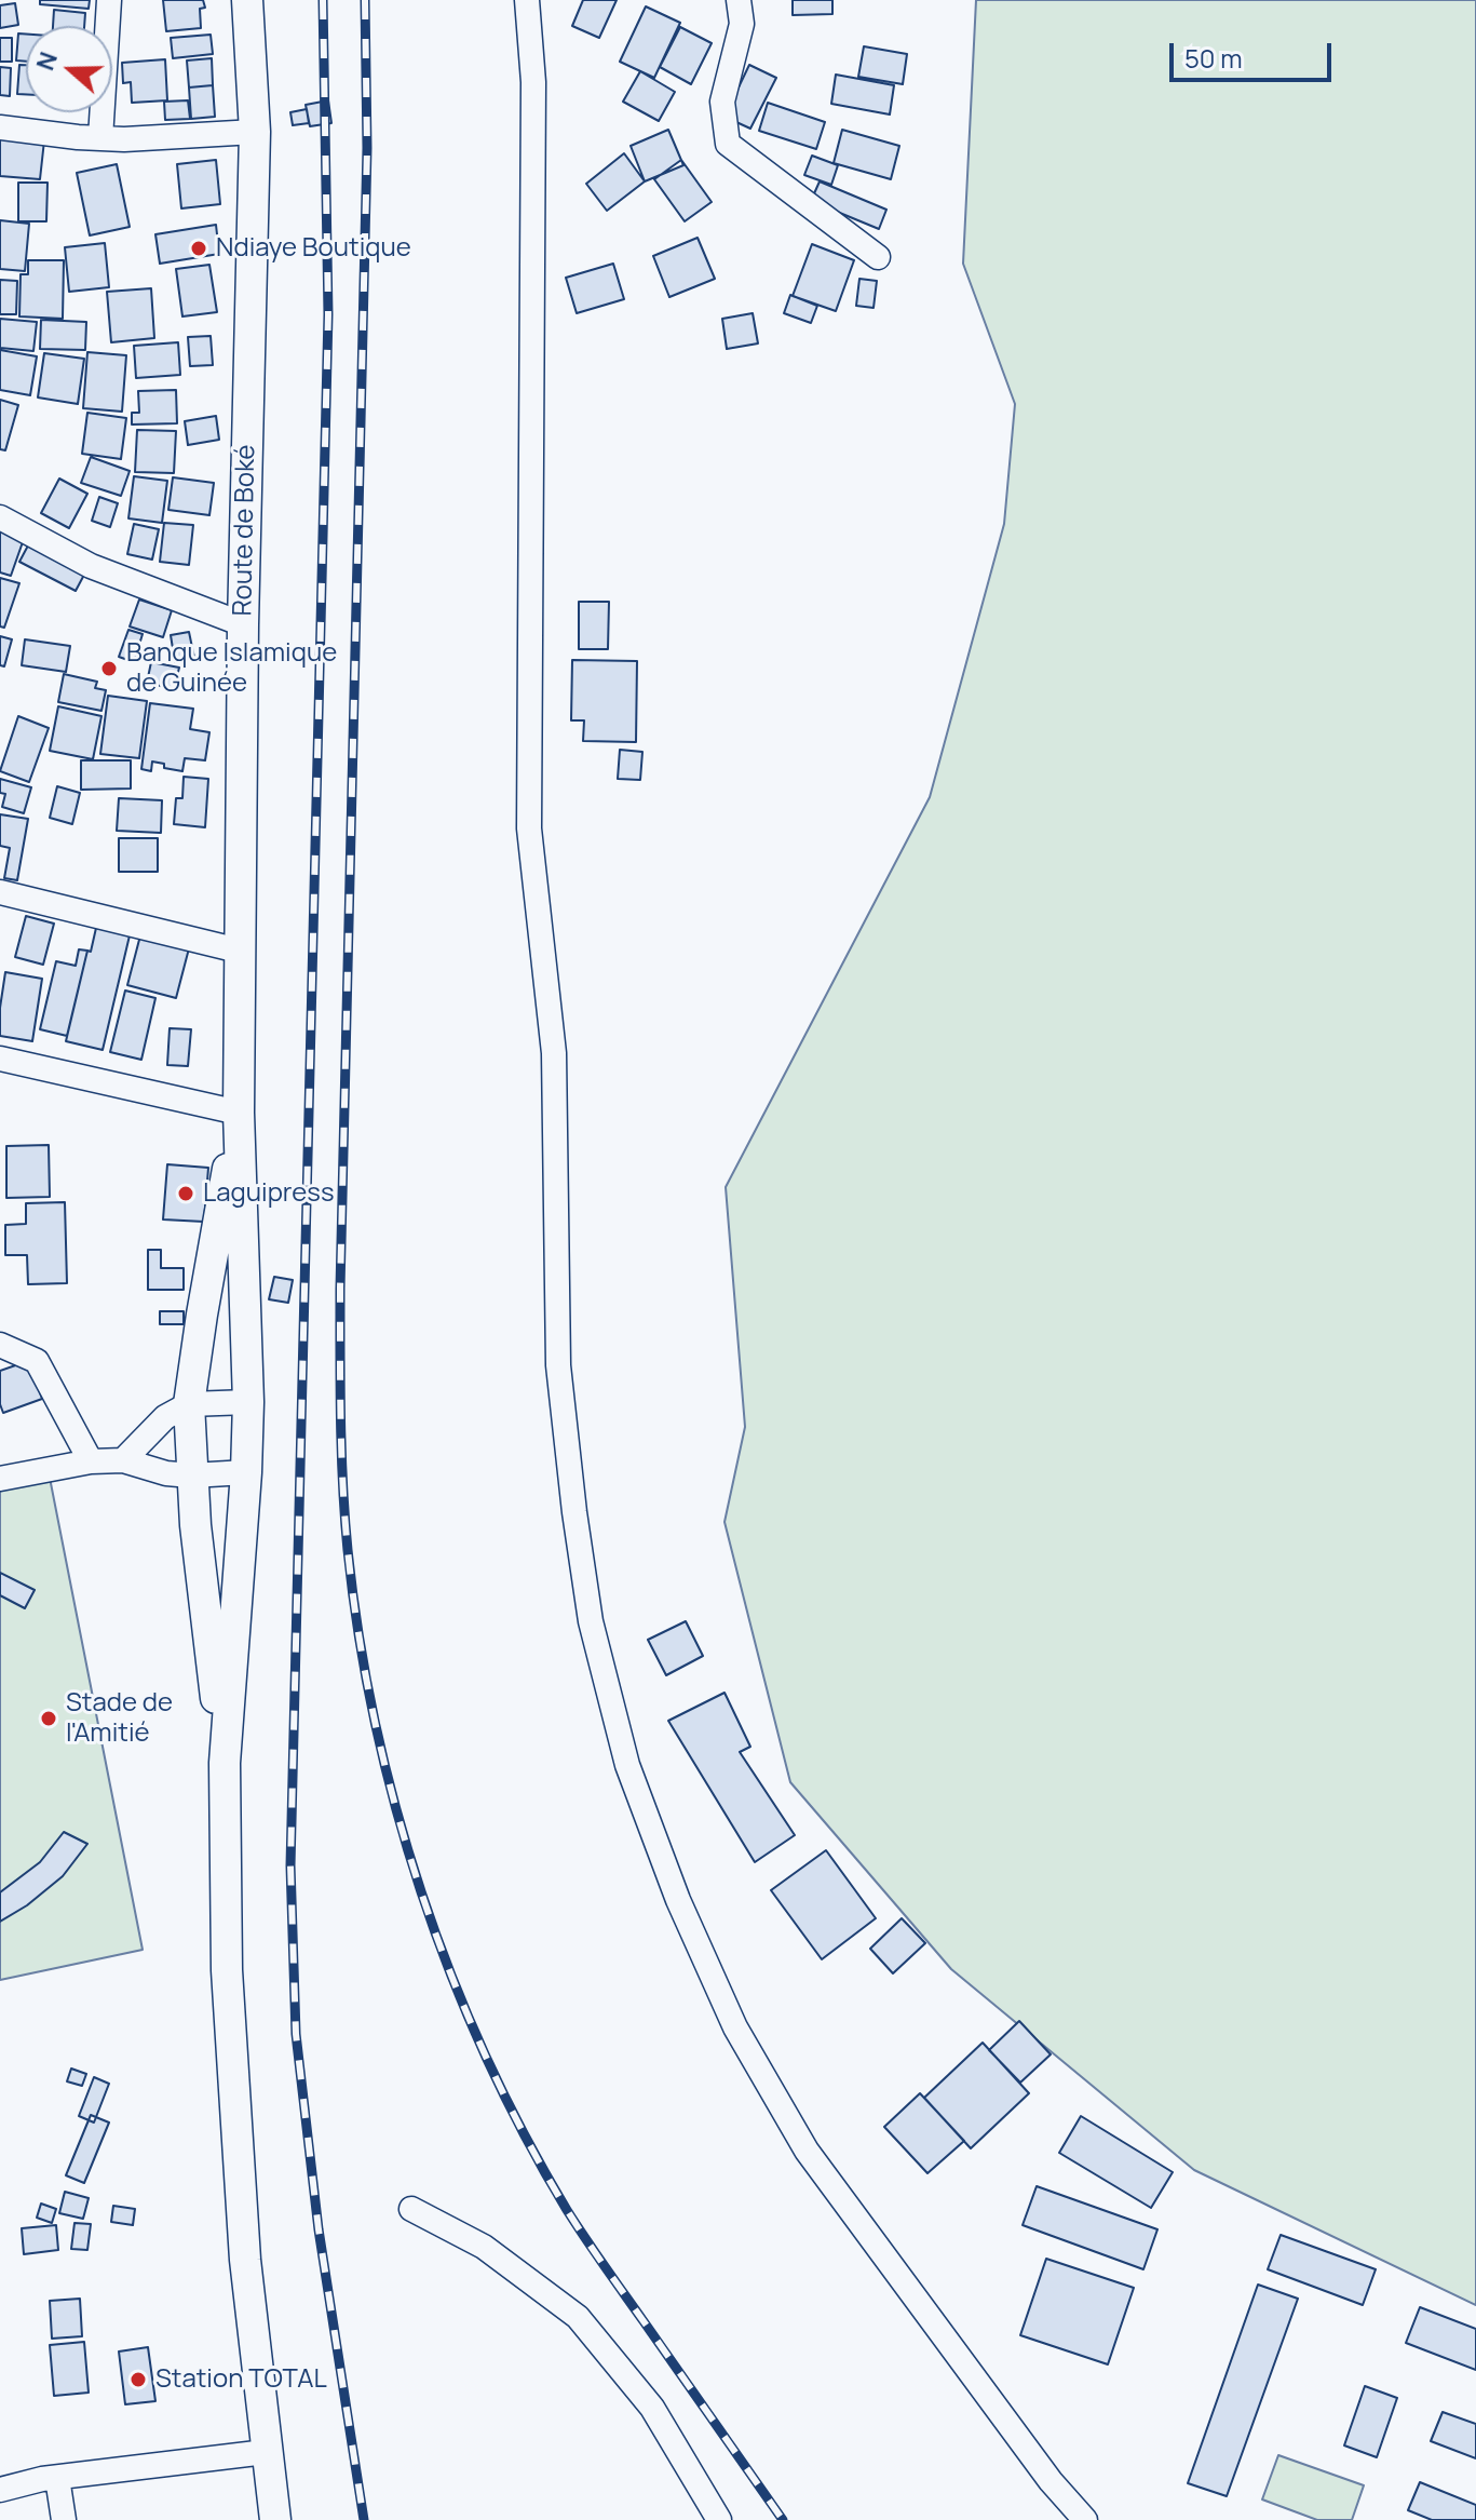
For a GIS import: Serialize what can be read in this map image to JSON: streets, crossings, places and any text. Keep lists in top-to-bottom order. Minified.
{"streets":{"main road":["Route de Boké"]},"places":["Ndiaye Boutique","Banque Islamique de Guinée","Laguipress","Stade de l'Amitié","Station TOTAL"],"scale_bar":"50 m","north":"left"}
